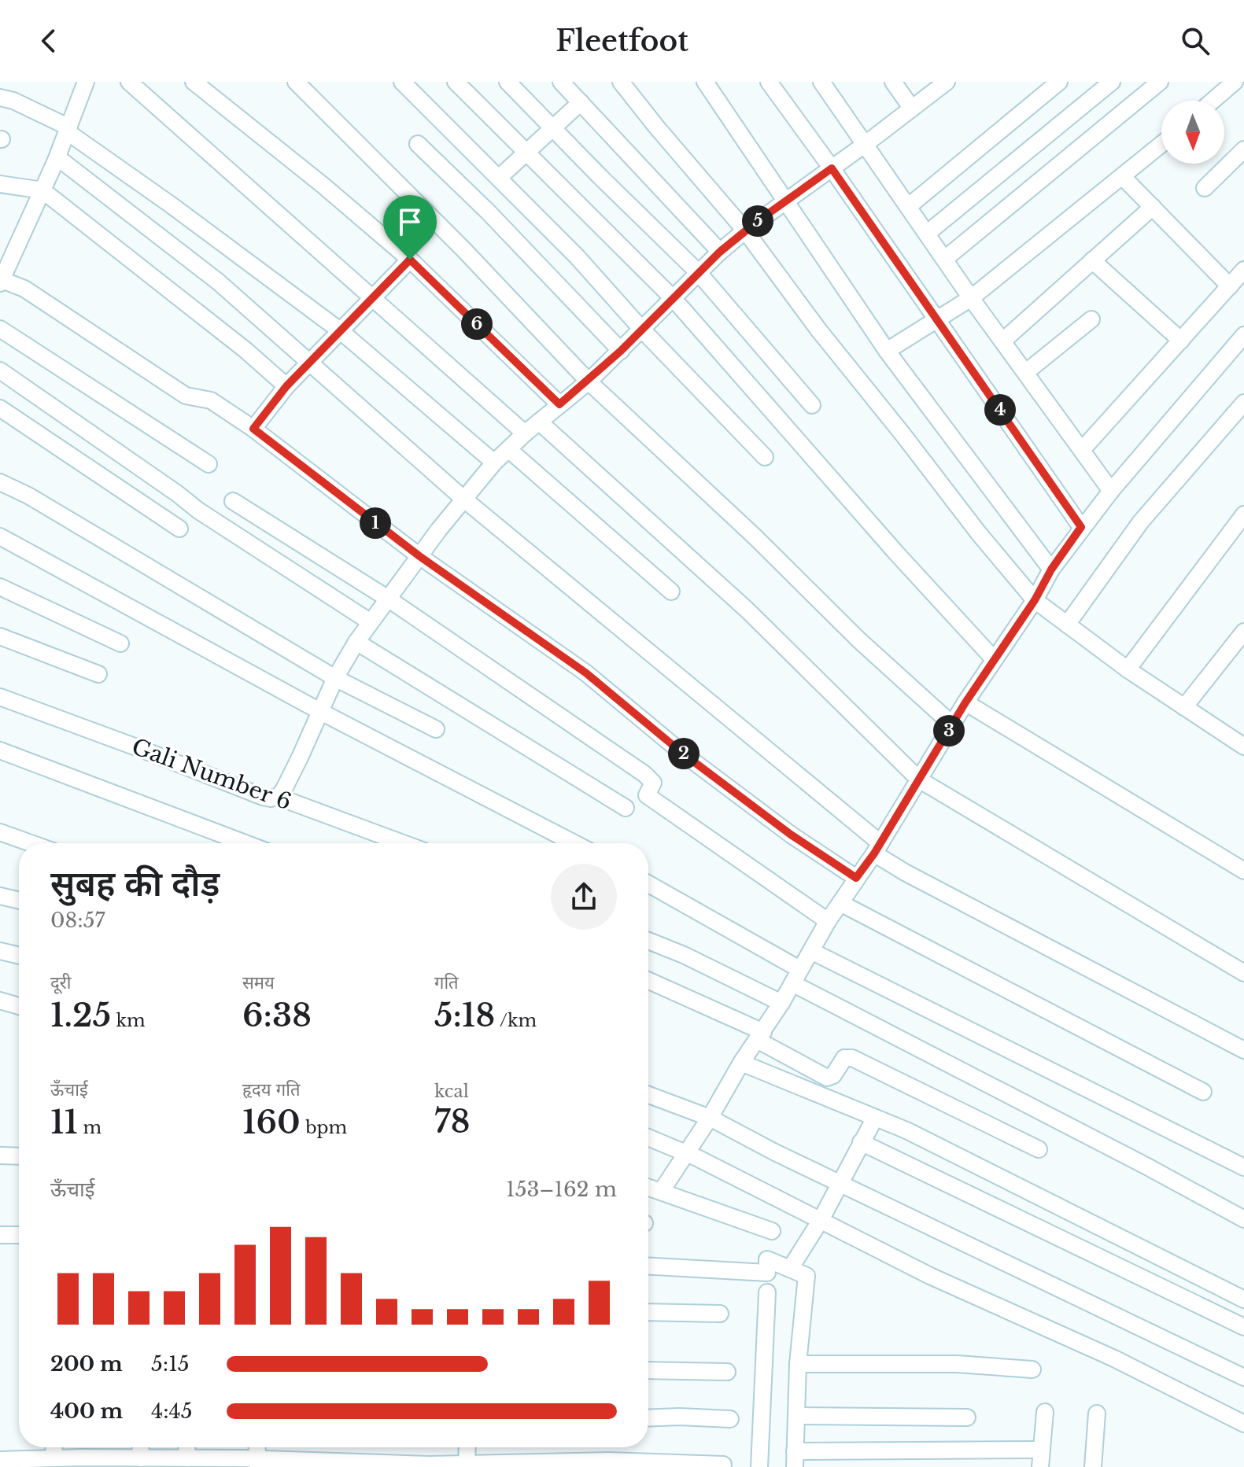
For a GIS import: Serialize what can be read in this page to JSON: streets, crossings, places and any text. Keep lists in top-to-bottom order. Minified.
{"streets":{"street":["Gali Number 6"]},"north":"bottom","page":{"header":"Fleetfoot","pins":["5","6","4","1","3","2"],"heading":["सुबह की दौड़","08:57"],"stats":[["दूरी","1.25 km"],["समय","6:38"],["गति","5:18 /km"],["ऊँचाई","11 m"],["हृदय गति","160 bpm"],["kcal","78"]],"chart":["ऊँचाई","153–162 m"],"list":[{"name":"200 m","note":"5:15"},{"name":"400 m","note":"4:45"}]}}
